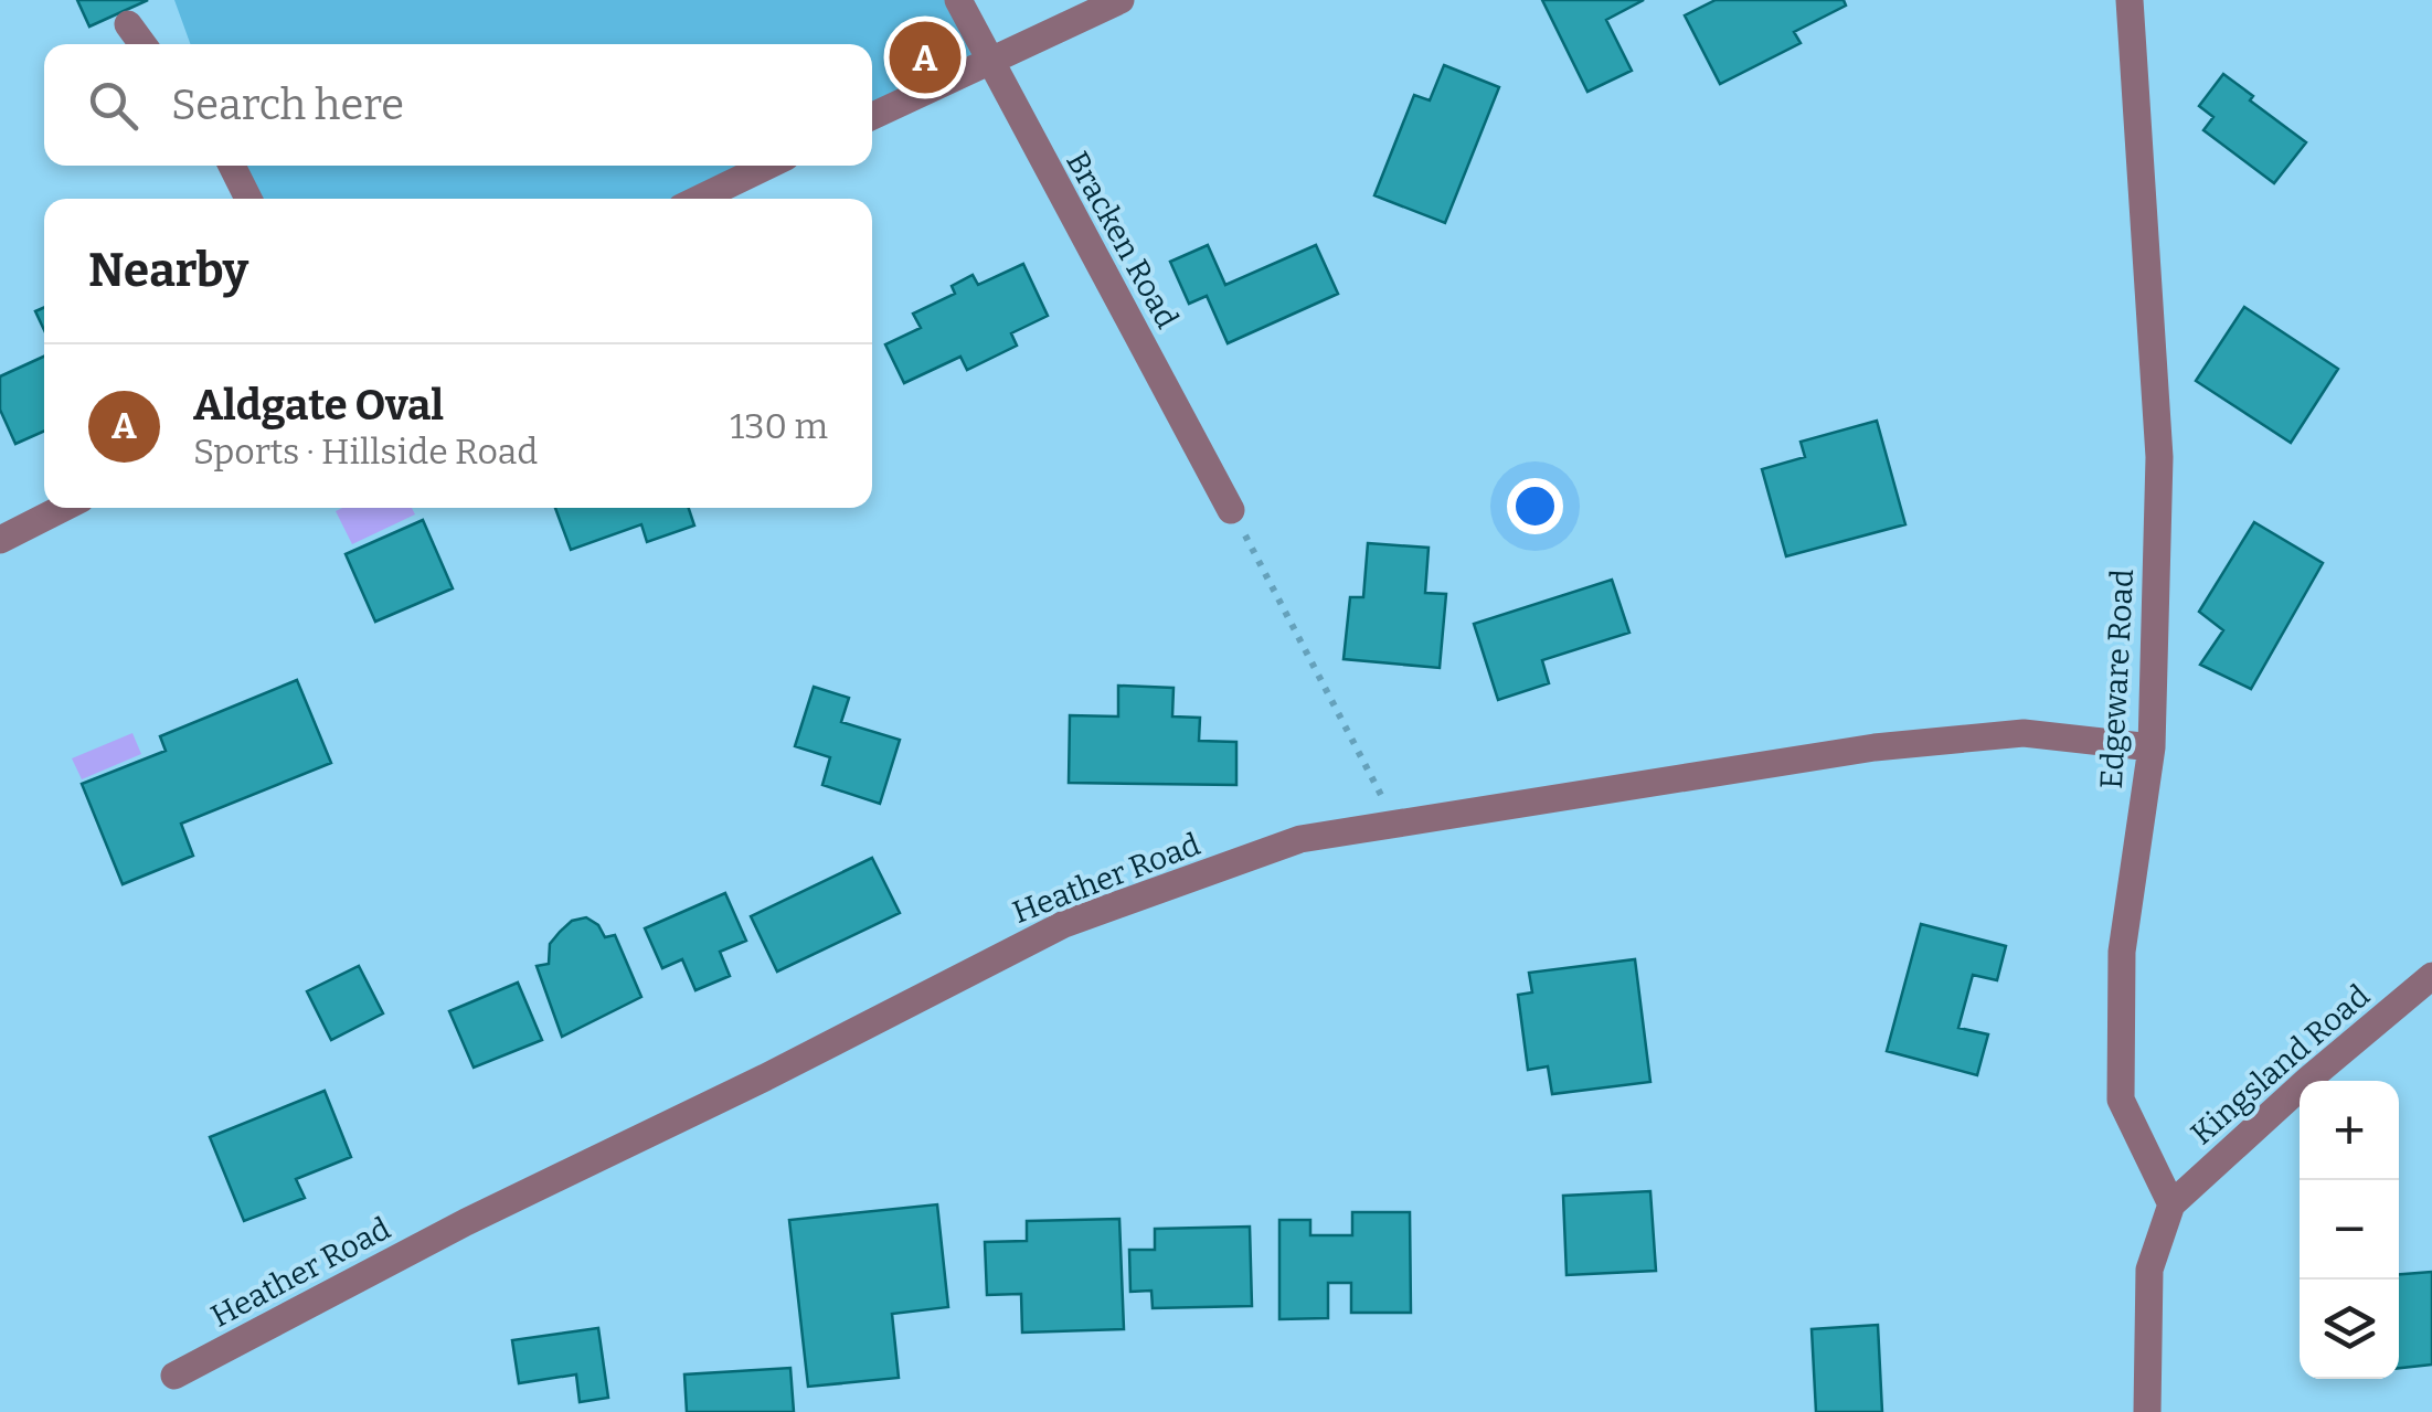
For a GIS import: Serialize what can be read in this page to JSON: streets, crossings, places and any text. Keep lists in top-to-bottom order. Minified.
{"streets":{"street":["Bracken Road","Edgeware Road","Heather Road","Kingsland Road"]},"crossings":[["Edgeware Road","Heather Road"],["Edgeware Road","Kingsland Road"]],"page":{"pins":"A","search":"Search here","heading":"Nearby","list":[{"mark":"A","name":"Aldgate Oval","note":"Sports · Hillside Road","value":"130 m"}],"map_buttons":["+","−"]}}
